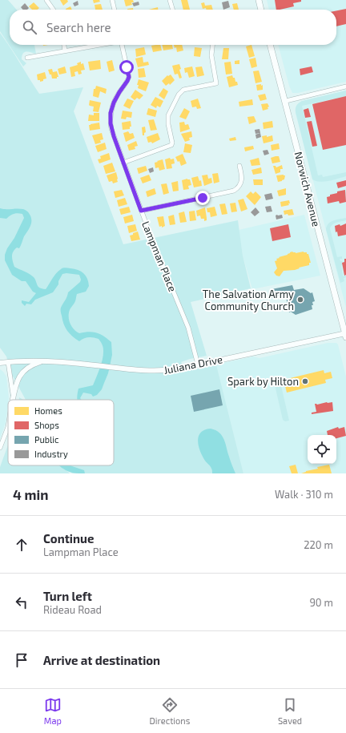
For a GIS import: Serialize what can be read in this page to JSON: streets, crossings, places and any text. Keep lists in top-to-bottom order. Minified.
{"streets":{"main road":["Norwich Avenue"],"street":["Lampman Place","Juliana Drive"]},"crossings":[["Norwich Avenue","Juliana Drive"],["Lampman Place","Juliana Drive"]],"places":["The Salvation Army Community Church","Spark by Hilton"],"legend":["Homes","Shops","Public","Industry"],"page":{"search":"Search here","heading":["4 min","Walk · 310 m"],"list":[["Continue","Lampman Place","220 m"],["Turn left","Rideau Road","90 m"],"Arrive at destination"],"nav":["Map","Directions","Saved"]}}
